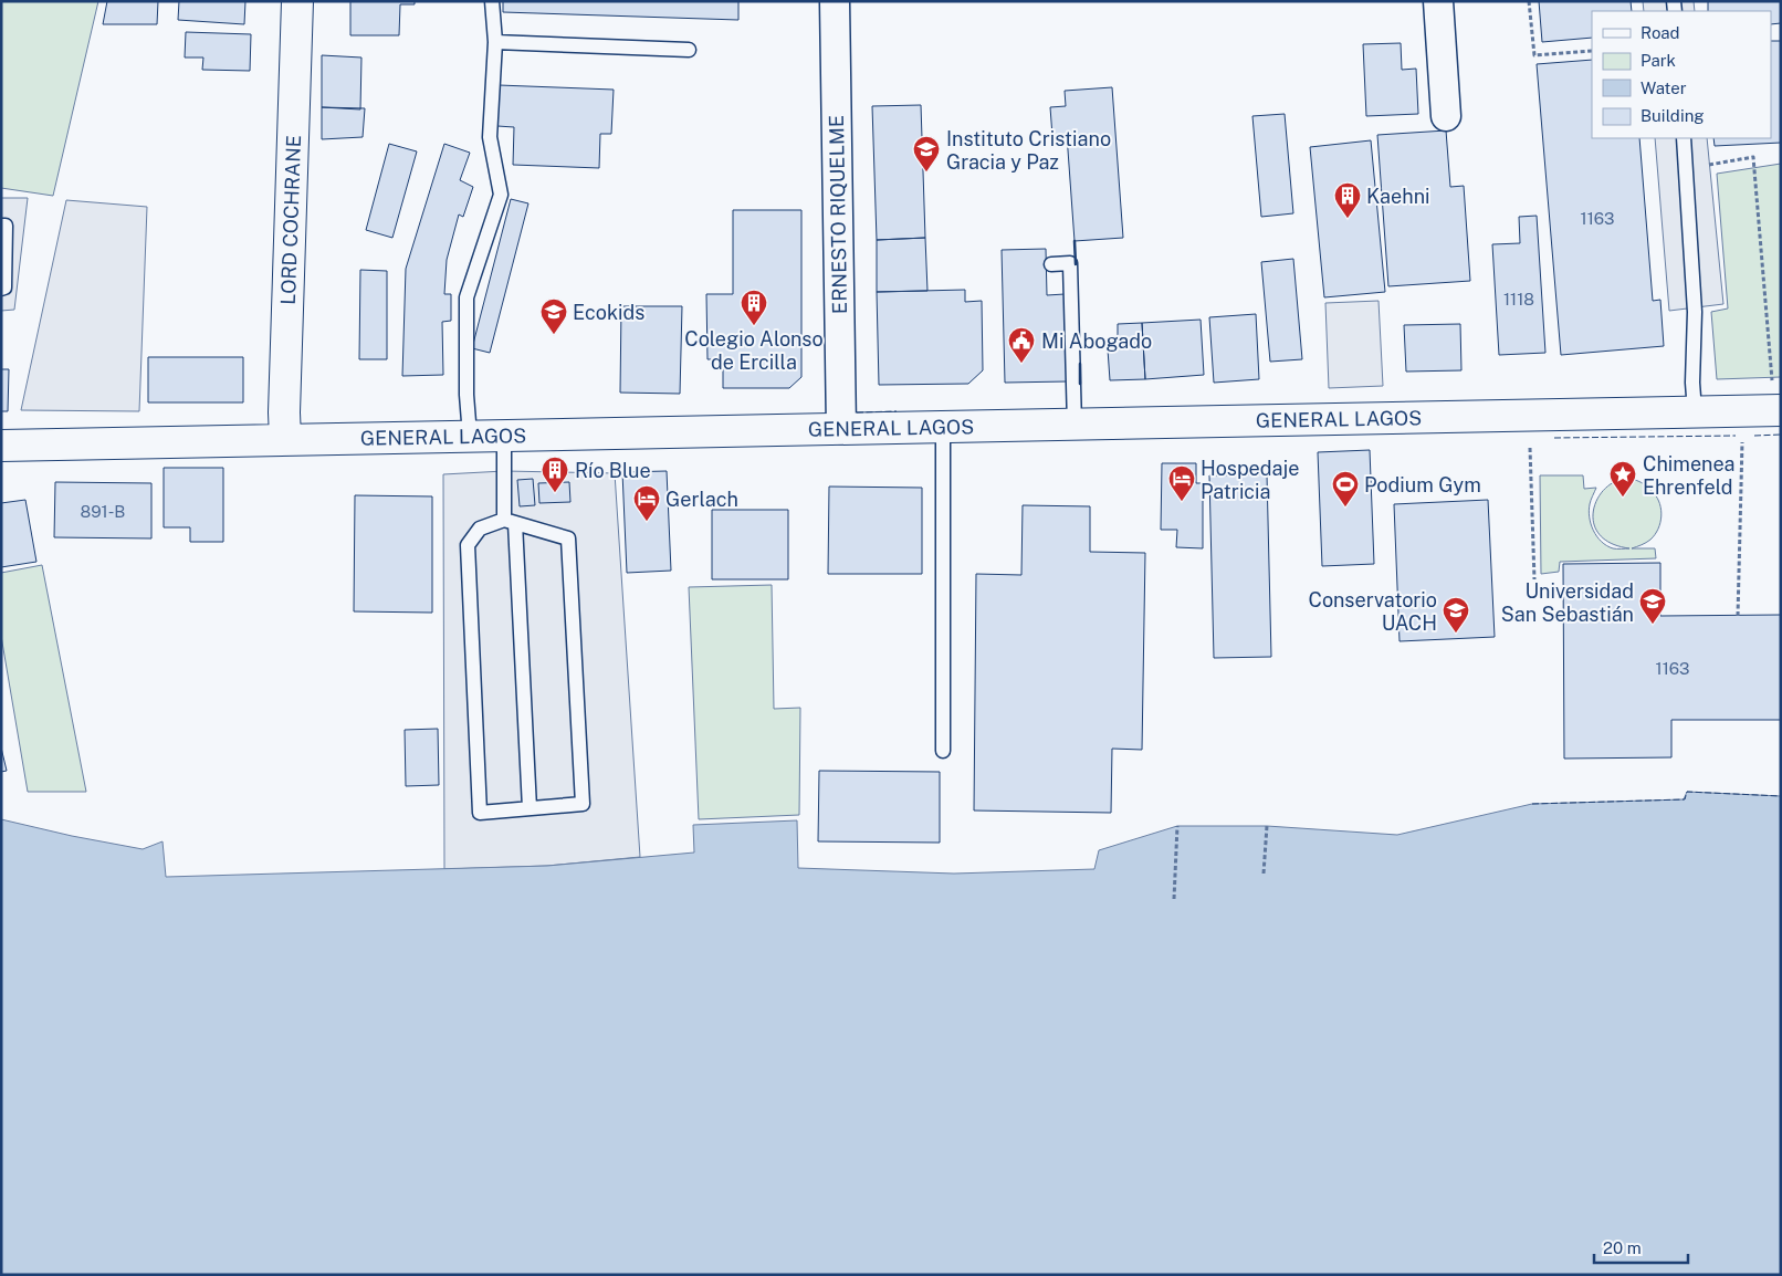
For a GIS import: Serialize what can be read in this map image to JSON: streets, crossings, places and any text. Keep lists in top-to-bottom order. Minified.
{"streets":{"main road":["LORD COCHRANE","GENERAL LAGOS"],"street":["ERNESTO RIQUELME"]},"crossings":[["ERNESTO RIQUELME","GENERAL LAGOS"],["LORD COCHRANE","GENERAL LAGOS"]],"places":{"school or university":["Instituto Cristiano Gracia y Paz","Ecokids","Universidad San Sebastián","Conservatorio UACH"],"building":["Kaehni","Colegio Alonso de Ercilla","Río Blue"],"public building":["Mi Abogado"],"place":["Chimenea Ehrenfeld"],"hotel":["Hospedaje Patricia","Gerlach"],"sports":["Podium Gym"]},"house_numbers":["1163","1118","891-B","1163"],"legend":["Road","Park","Water","Building"],"scale_bar":"20 m"}
